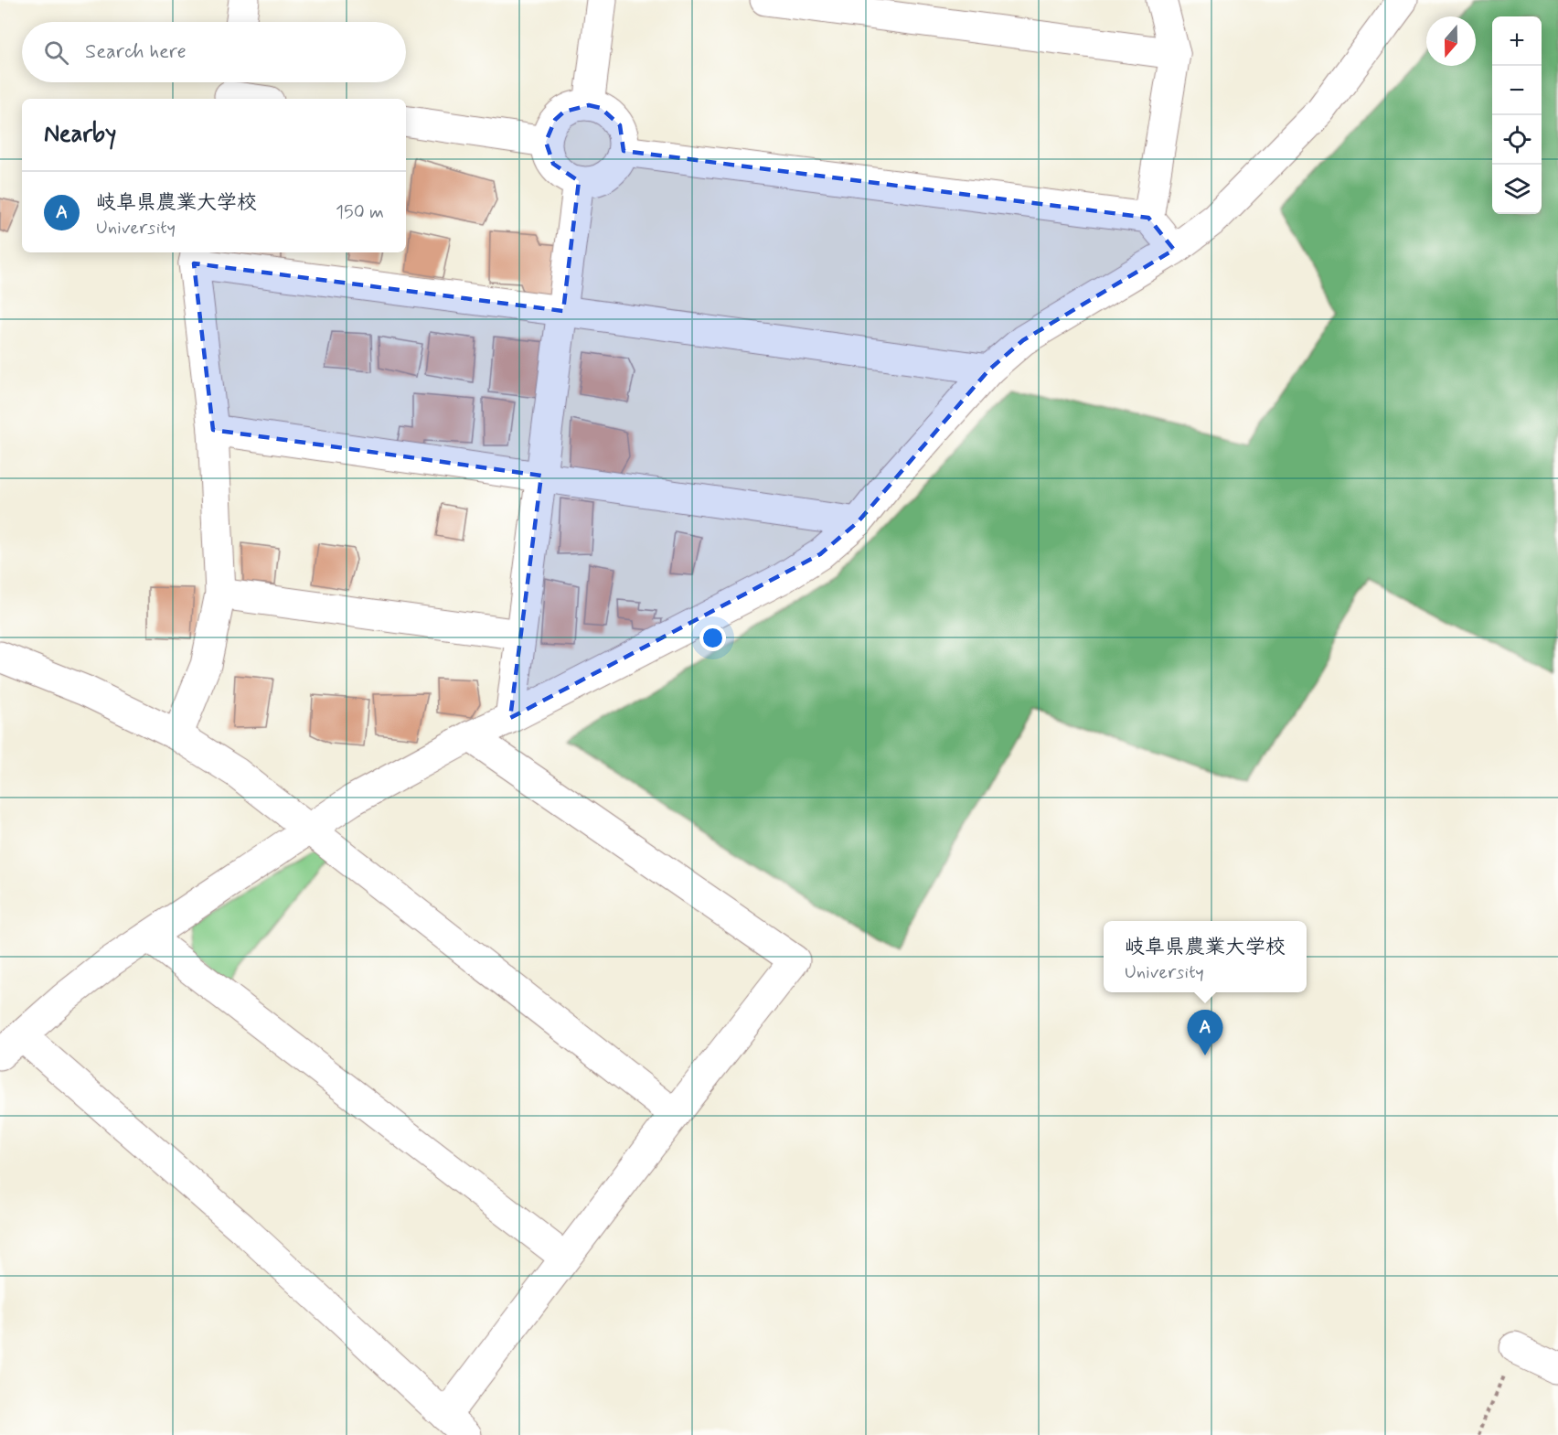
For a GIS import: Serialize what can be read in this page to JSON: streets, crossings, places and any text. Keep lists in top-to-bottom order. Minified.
{"north":"bottom","page":{"map_buttons":["+","−"],"search":"Search here","heading":"Nearby","list":[{"mark":"A","name":"岐阜県農業大学校","note":"University","value":"150 m"}],"popup":["岐阜県農業大学校","University"],"pins":"A"}}
